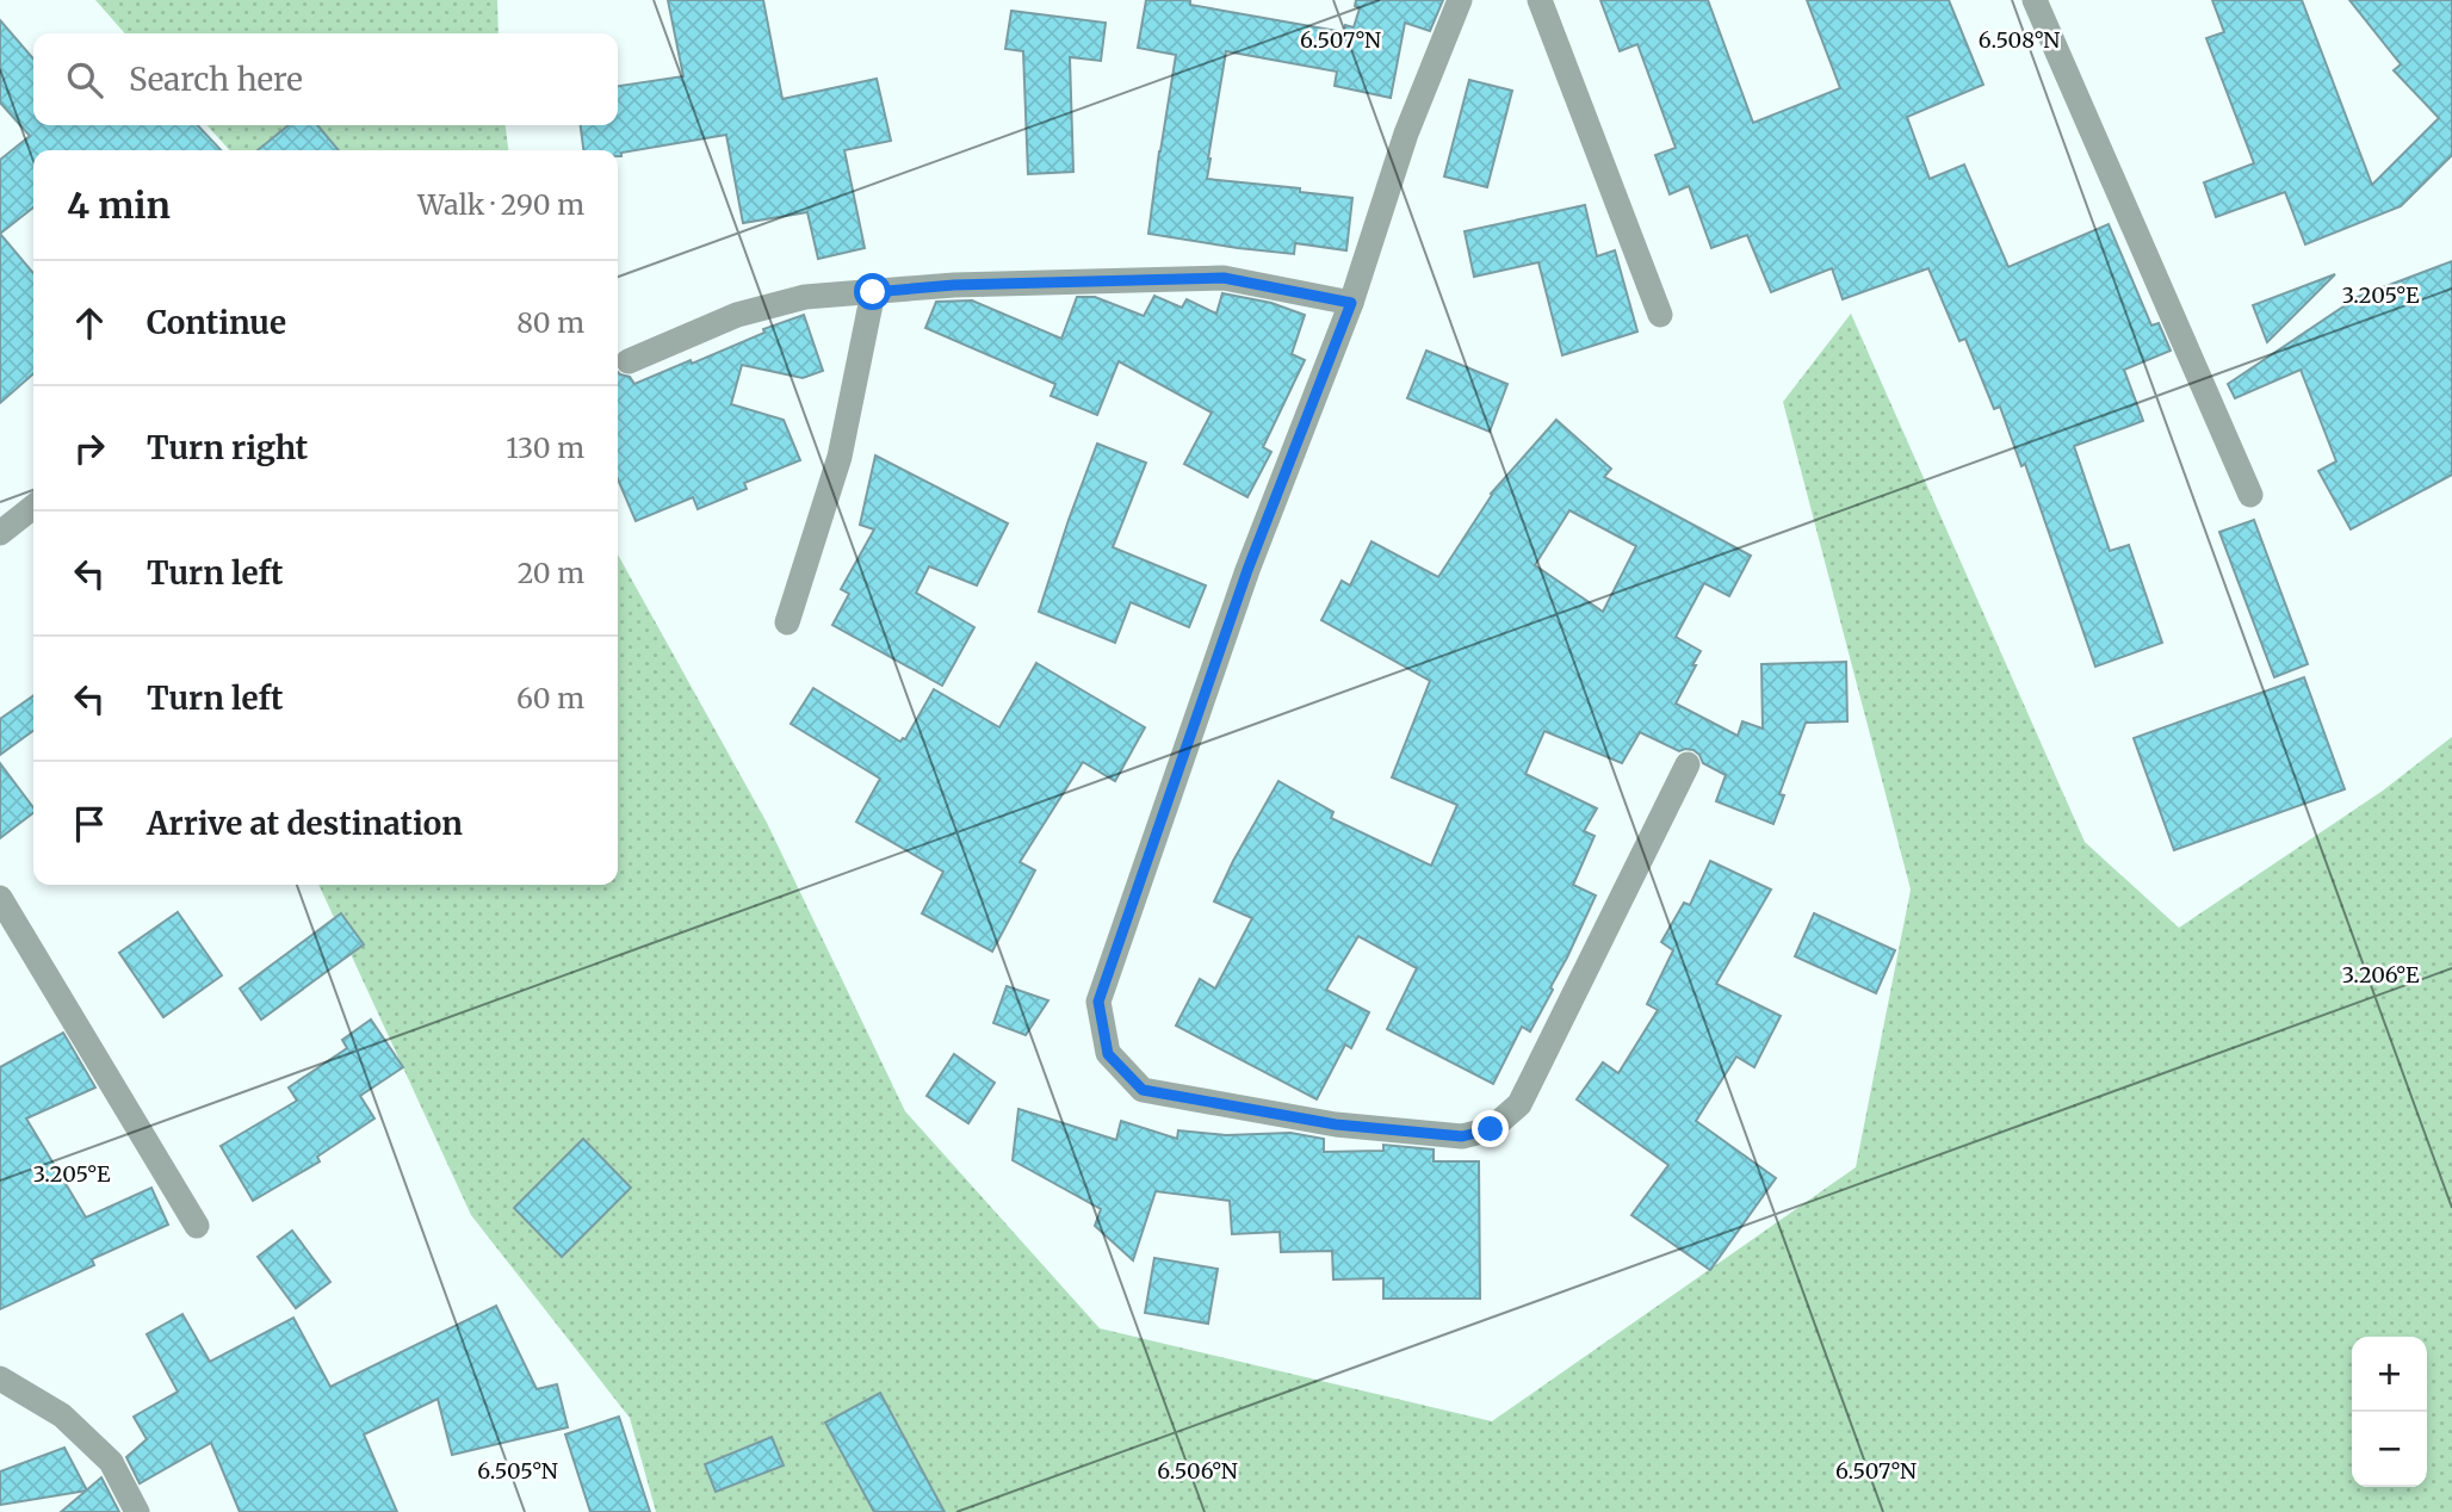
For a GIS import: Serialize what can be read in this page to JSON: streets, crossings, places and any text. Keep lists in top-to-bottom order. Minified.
{"page":{"search":"Search here","heading":["4 min","Walk · 290 m"],"list":[["Continue","80 m"],["Turn right","130 m"],["Turn left","20 m"],["Turn left","60 m"],"Arrive at destination"],"map_buttons":["+","−"]},"coordinates":["6.507°N","6.508°N","3.205°E","3.206°E","6.505°N","6.506°N"]}
